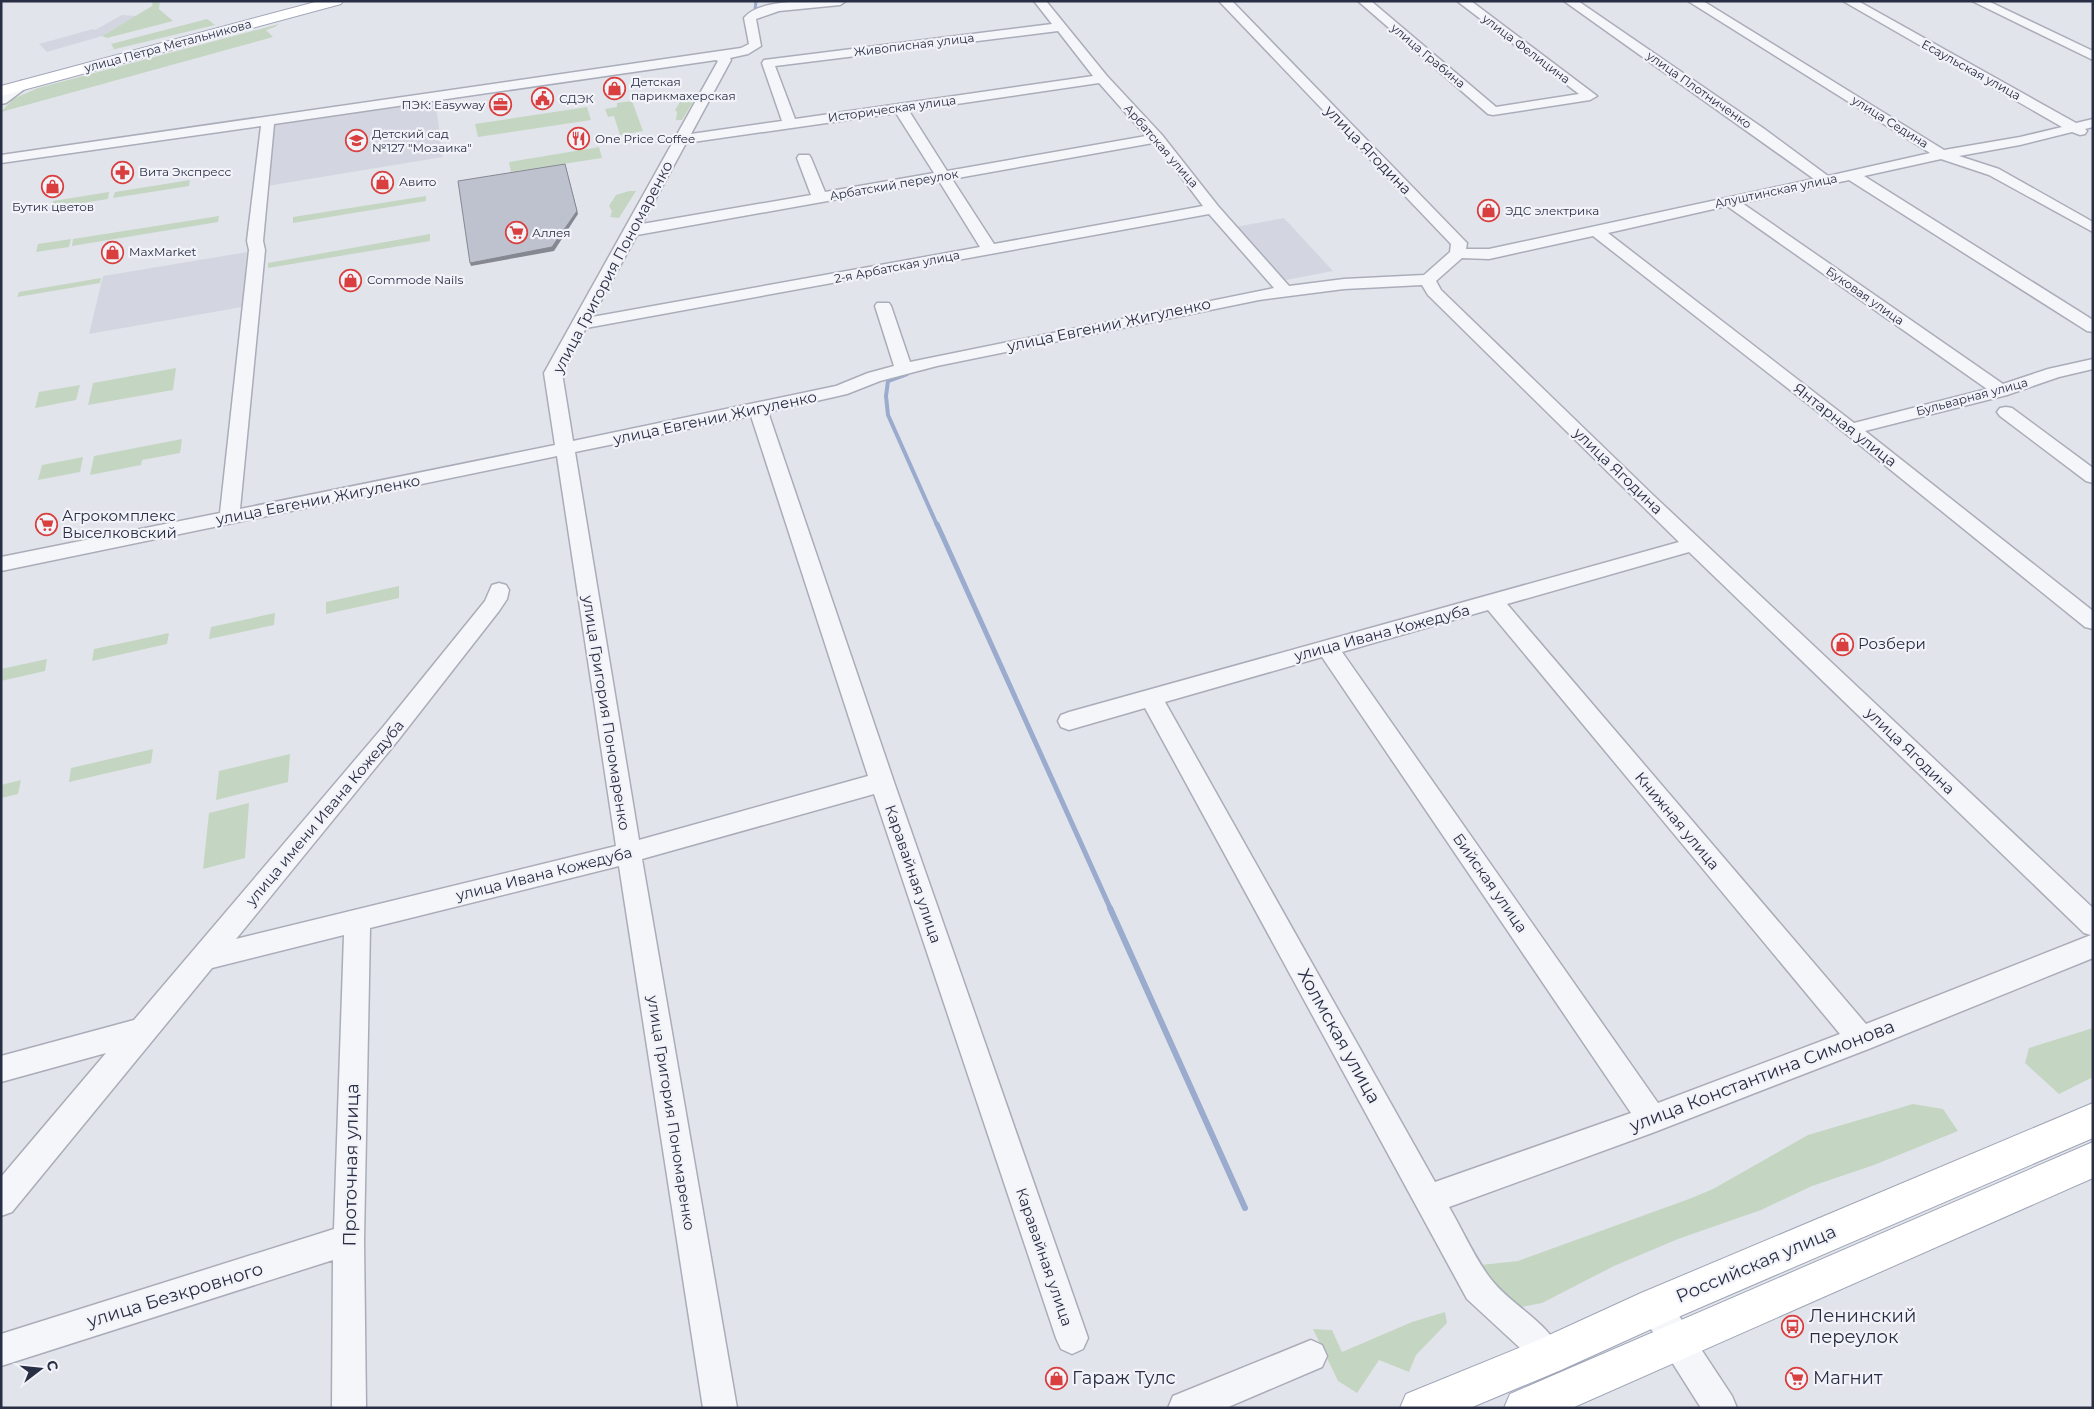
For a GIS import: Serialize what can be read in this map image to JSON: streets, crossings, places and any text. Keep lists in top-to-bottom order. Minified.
{"streets":{"main road":["улица Петра Метальникова","Российская улица"],"street":["Живописная улица","улица Фелицина","улица Грабина","Есаульская улица","улица Плотниченко","Историческая улица","улица Седина","Арбатская улица","улица Ягодина","Арбатский переулок","Алуштинская улица","улица Григория Пономаренко","2-я Арбатская улица","Буковая улица","улица Евгении Жигуленко","Бульварная улица","Янтарная улица","улица Ивана Кожедуба","улица имени Ивана Кожедуба","Книжная улица","Каравайная улица","Бийская улица","Холмская улица","улица Константина Симонова","Проточная улица","улица Безкровного"]},"crossings":[["Живописная улица","Историческая улица"],["Живописная улица","Арбатская улица"],["улица Фелицина","улица Грабина"],["Есаульская улица","Алуштинская улица"],["улица Плотниченко","Алуштинская улица"],["Историческая улица","Арбатская улица"],["Историческая улица","улица Григория Пономаренко"],["улица Седина","Алуштинская улица"],["Арбатская улица","Арбатский переулок"],["Арбатская улица","2-я Арбатская улица"],["Арбатская улица","улица Евгении Жигуленко"],["улица Ягодина","Алуштинская улица"],["улица Ягодина","улица Евгении Жигуленко"],["улица Ягодина","улица Ивана Кожедуба"],["Арбатский переулок","улица Григория Пономаренко"],["Алуштинская улица","Буковая улица"],["Алуштинская улица","Янтарная улица"],["улица Григория Пономаренко","2-я Арбатская улица"],["улица Григория Пономаренко","улица Евгении Жигуленко"],["улица Григория Пономаренко","улица Ивана Кожедуба"],["Буковая улица","Бульварная улица"],["улица Евгении Жигуленко","Каравайная улица"],["Бульварная улица","Янтарная улица"],["улица Ивана Кожедуба","улица имени Ивана Кожедуба"],["улица Ивана Кожедуба","Книжная улица"],["улица Ивана Кожедуба","Каравайная улица"],["улица Ивана Кожедуба","Бийская улица"],["улица Ивана Кожедуба","Холмская улица"],["улица Ивана Кожедуба","Проточная улица"],["Книжная улица","улица Константина Симонова"],["Бийская улица","улица Константина Симонова"],["Холмская улица","улица Константина Симонова"],["Холмская улица","Российская улица"],["Проточная улица","улица Безкровного"]],"places":{"shop":["Детская парикмахерская","Авито","Бутик цветов","ЭДС электрика","MaxMarket","Commode Nails","Розбери","Гараж Тулс"],"public building":["СДЭК"],"office":["ПЭК: Easyway"],"restaurant":["One Price Coffee"],"school or university":["Детский сад №127 \"Мозаика\""],"pharmacy":["Вита Экспресс"],"supermarket":["Аллея","Агрокомплекс Выселковский","Магнит"],"bus stop":["Ленинский переулок"]},"north":"right"}
